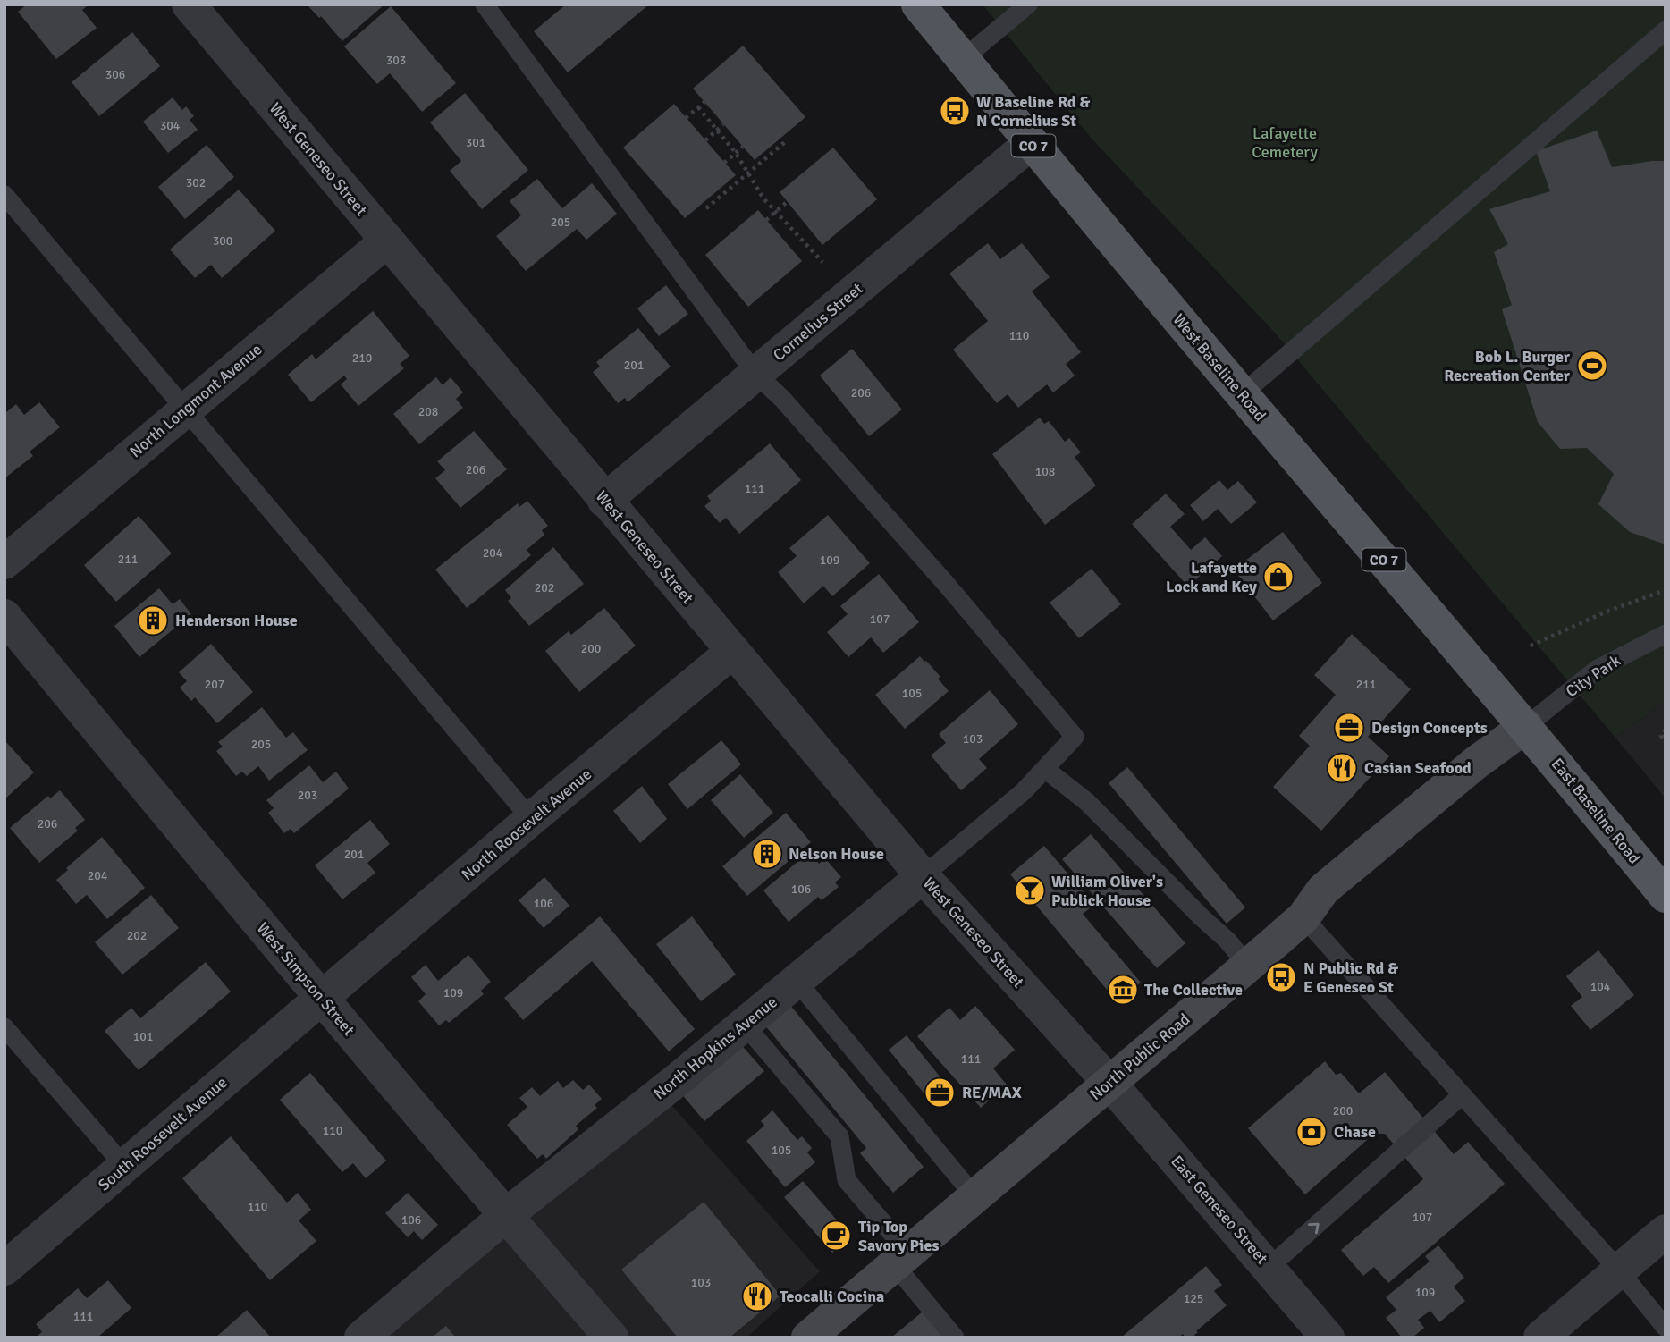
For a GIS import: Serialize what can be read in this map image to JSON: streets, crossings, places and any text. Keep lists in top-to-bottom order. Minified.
{"streets":{"main road":["CO 7","West Baseline Road","East Baseline Road"],"street":["West Geneseo Street","Cornelius Street","North Longmont Avenue","North Roosevelt Avenue","West Simpson Street","North Hopkins Avenue","North Public Road","South Roosevelt Avenue","East Geneseo Street"],"lane":["City Park"]},"crossings":[["West Geneseo Street","Cornelius Street"],["West Geneseo Street","North Longmont Avenue"],["West Geneseo Street","North Roosevelt Avenue"],["West Geneseo Street","North Hopkins Avenue"],["West Geneseo Street","North Public Road"],["West Geneseo Street","East Geneseo Street"],["Cornelius Street","West Baseline Road"],["West Baseline Road","City Park"],["West Baseline Road","East Baseline Road"],["West Baseline Road","North Public Road"],["City Park","East Baseline Road"],["City Park","North Public Road"],["East Baseline Road","North Public Road"],["North Roosevelt Avenue","West Simpson Street"],["North Roosevelt Avenue","South Roosevelt Avenue"],["West Simpson Street","North Hopkins Avenue"],["West Simpson Street","South Roosevelt Avenue"],["North Public Road","East Geneseo Street"]],"parks":["Lafayette Cemetery"],"places":{"bus stop":["W Baseline Rd & N Cornelius St","N Public Rd & E Geneseo St"],"sports":["Bob L. Burger Recreation Center"],"shop":["Lafayette Lock and Key"],"building":["Henderson House","Nelson House"],"office":["Design Concepts","RE/MAX"],"restaurant":["Casian Seafood","Teocalli Cocina"],"bar":["William Oliver's Publick House"],"museum":["The Collective"],"bank":["Chase"],"cafe":["Tip Top Savory Pies"]},"house_numbers":["303","306","304","301","302","205","300","110","210","201","206","208","206","108","111","204","211","109","202","107","200","207","211","105","103","205","203","206","201","204","106","106","202","104","109","101","111","200","110","105","110","107","106","103","109","125","111"]}
